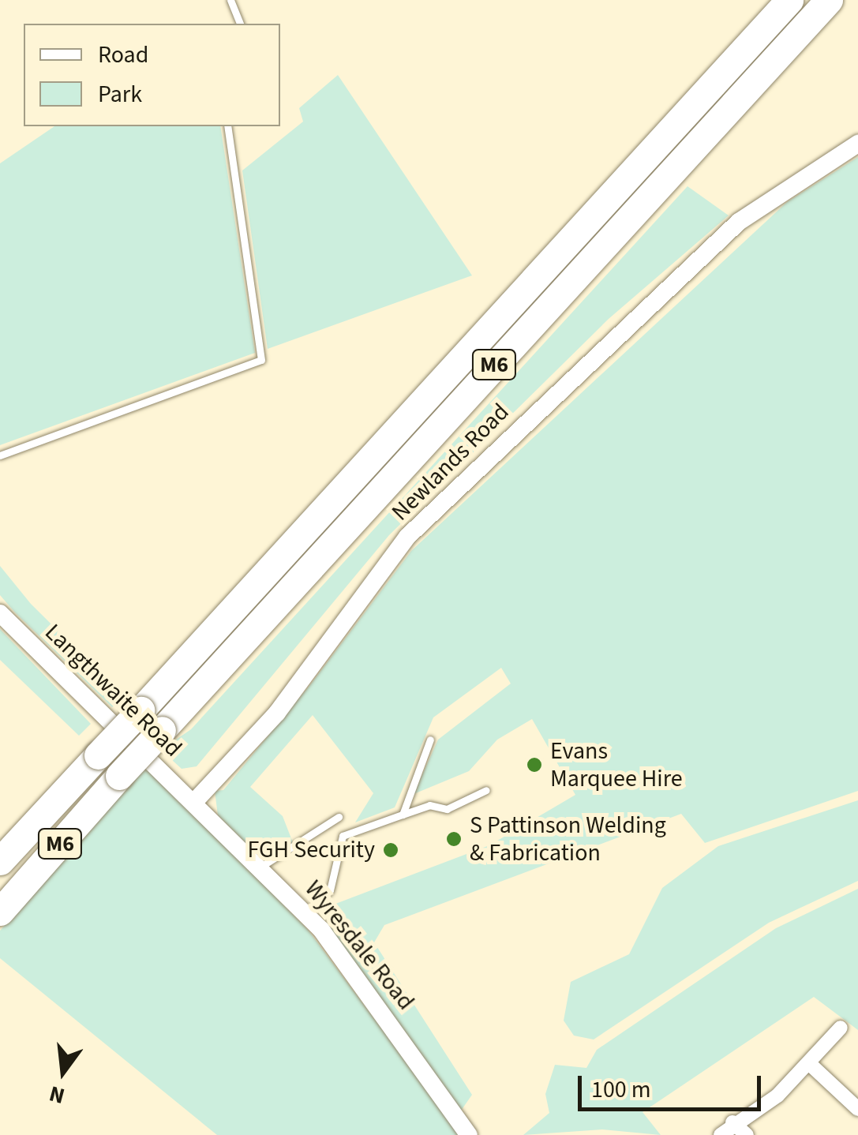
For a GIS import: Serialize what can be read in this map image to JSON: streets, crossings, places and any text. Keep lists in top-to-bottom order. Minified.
{"streets":{"highway":["M6"],"street":["Newlands Road","Langthwaite Road","Wyresdale Road"]},"crossings":[["Newlands Road","Langthwaite Road"],["Newlands Road","Wyresdale Road"],["Langthwaite Road","Wyresdale Road"]],"places":["Evans Marquee Hire","S Pattinson Welding & Fabrication","FGH Security"],"legend":["Road","Park"],"scale_bar":"100 m","north":"bottom"}
